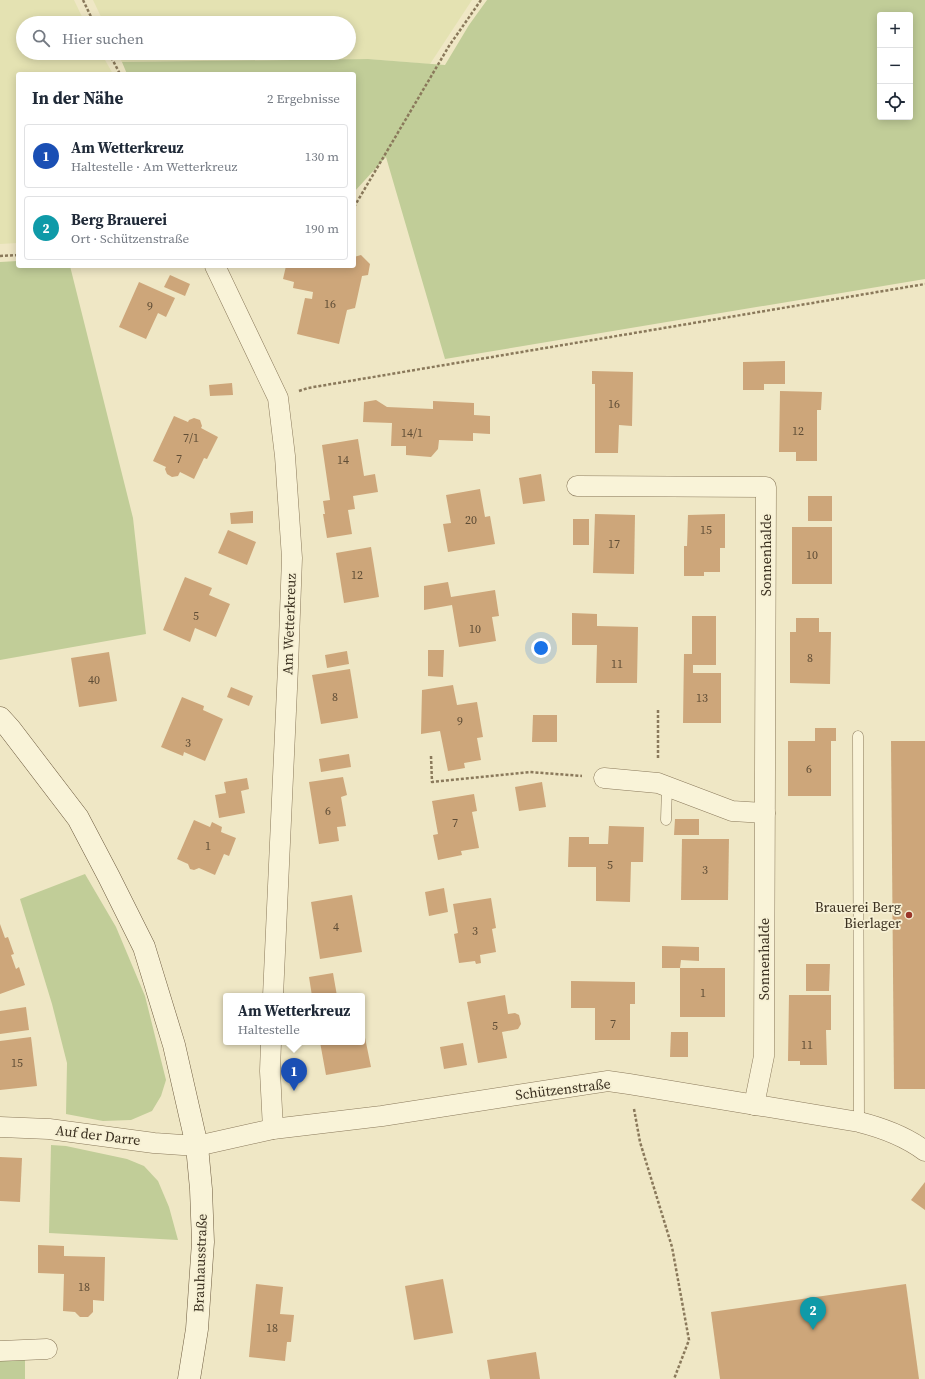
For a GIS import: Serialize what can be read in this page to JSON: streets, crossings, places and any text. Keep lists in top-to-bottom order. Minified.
{"streets":{"street":["Sonnenhalde","Am Wetterkreuz","Schützenstraße","Auf der Darre","Brauhausstraße"]},"crossings":[["Sonnenhalde","Schützenstraße"],["Schützenstraße","Auf der Darre"],["Schützenstraße","Brauhausstraße"],["Auf der Darre","Brauhausstraße"]],"places":["Brauerei Berg Bierlager"],"house_numbers":["16","9","16","12","14/1","7/1","7","14","20","15","17","10","12","5","10","8","11","40","8","13","9","3","6","6","7","1","5","3","4","3","1","7","5","11","15","18","18"],"page":{"map_buttons":["+","−"],"search":"Hier suchen","heading":["In der Nähe","2 Ergebnisse"],"list":[{"mark":"1","name":"Am Wetterkreuz","note":"Haltestelle · Am Wetterkreuz","value":"130 m"},{"mark":"2","name":"Berg Brauerei","note":"Ort · Schützenstraße","value":"190 m"}],"popup":["Am Wetterkreuz","Haltestelle"],"pins":["1","2"]}}
